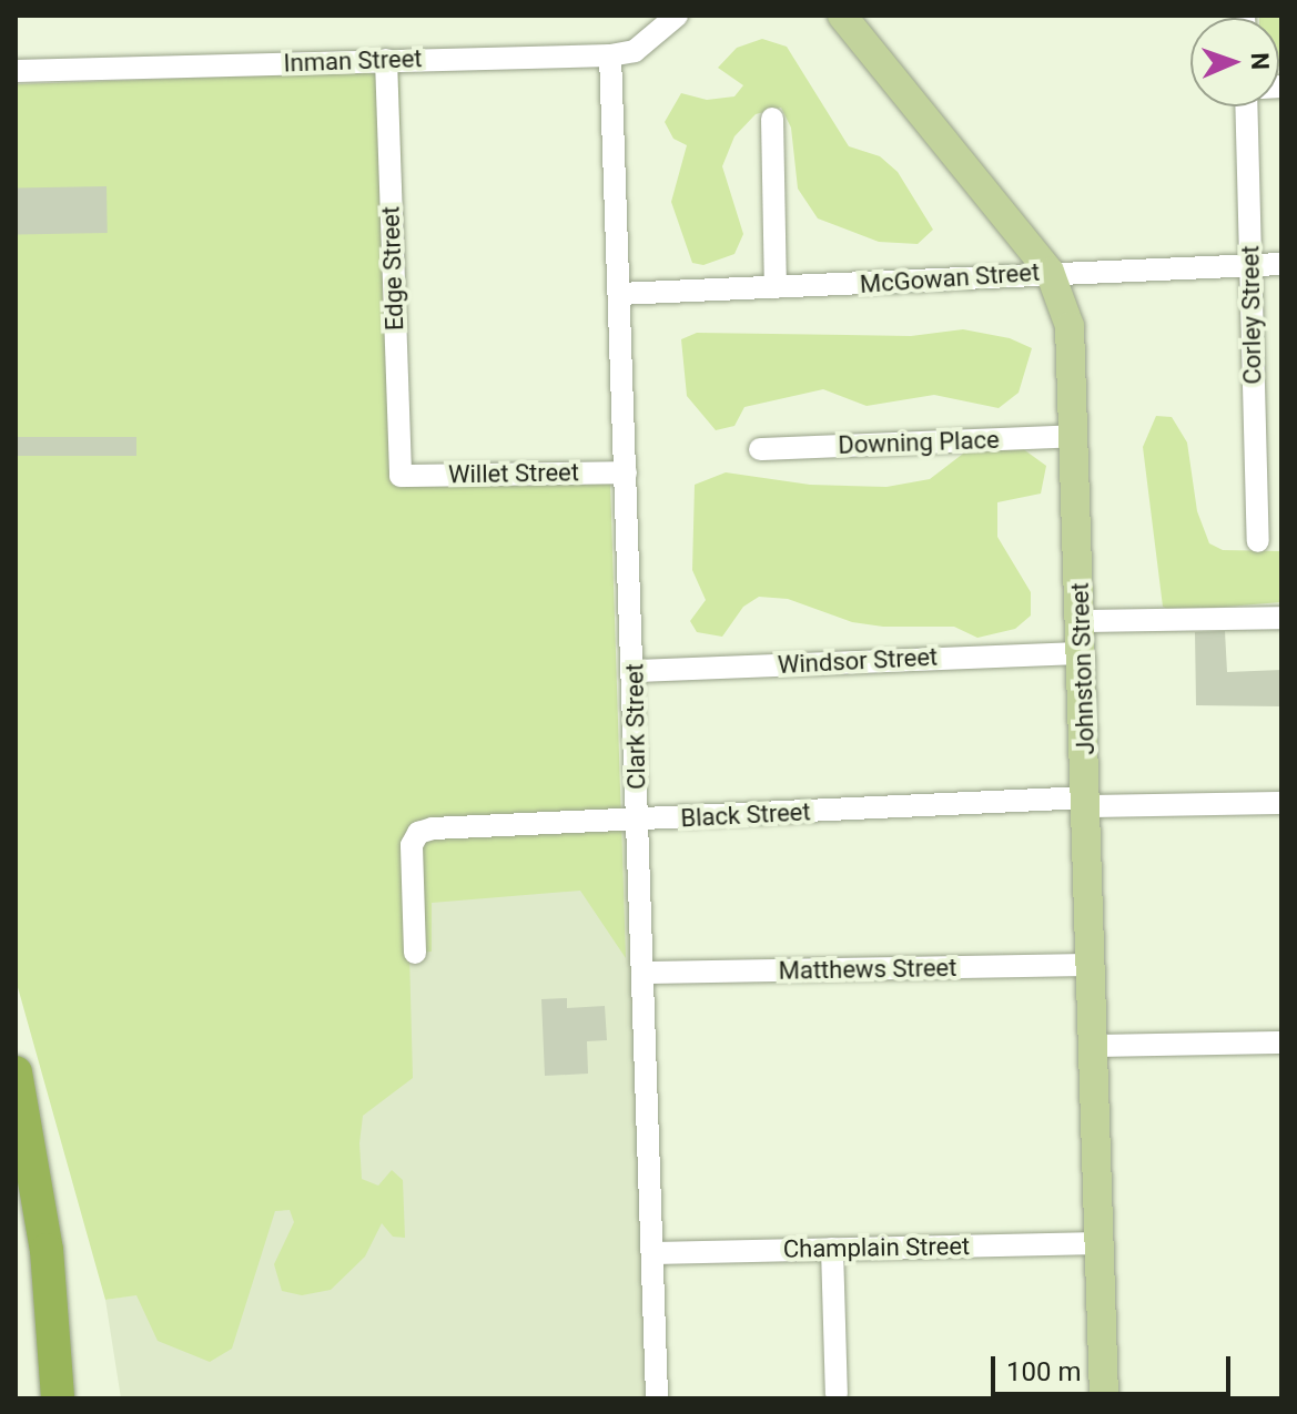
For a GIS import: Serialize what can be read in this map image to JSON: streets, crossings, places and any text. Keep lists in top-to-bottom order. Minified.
{"streets":{"main road":["Johnston Street"],"street":["Inman Street","Edge Street","McGowan Street","Corley Street","Downing Place","Willet Street","Windsor Street","Clark Street","Black Street","Matthews Street","Champlain Street"]},"crossings":[["Inman Street","Edge Street"],["Inman Street","Clark Street"],["Edge Street","Willet Street"],["McGowan Street","Corley Street"],["McGowan Street","Johnston Street"],["McGowan Street","Clark Street"],["Downing Place","Johnston Street"],["Willet Street","Clark Street"],["Windsor Street","Johnston Street"],["Windsor Street","Clark Street"],["Johnston Street","Black Street"],["Johnston Street","Matthews Street"],["Johnston Street","Champlain Street"],["Clark Street","Black Street"],["Clark Street","Matthews Street"],["Clark Street","Champlain Street"]],"scale_bar":"100 m","north":"right"}
